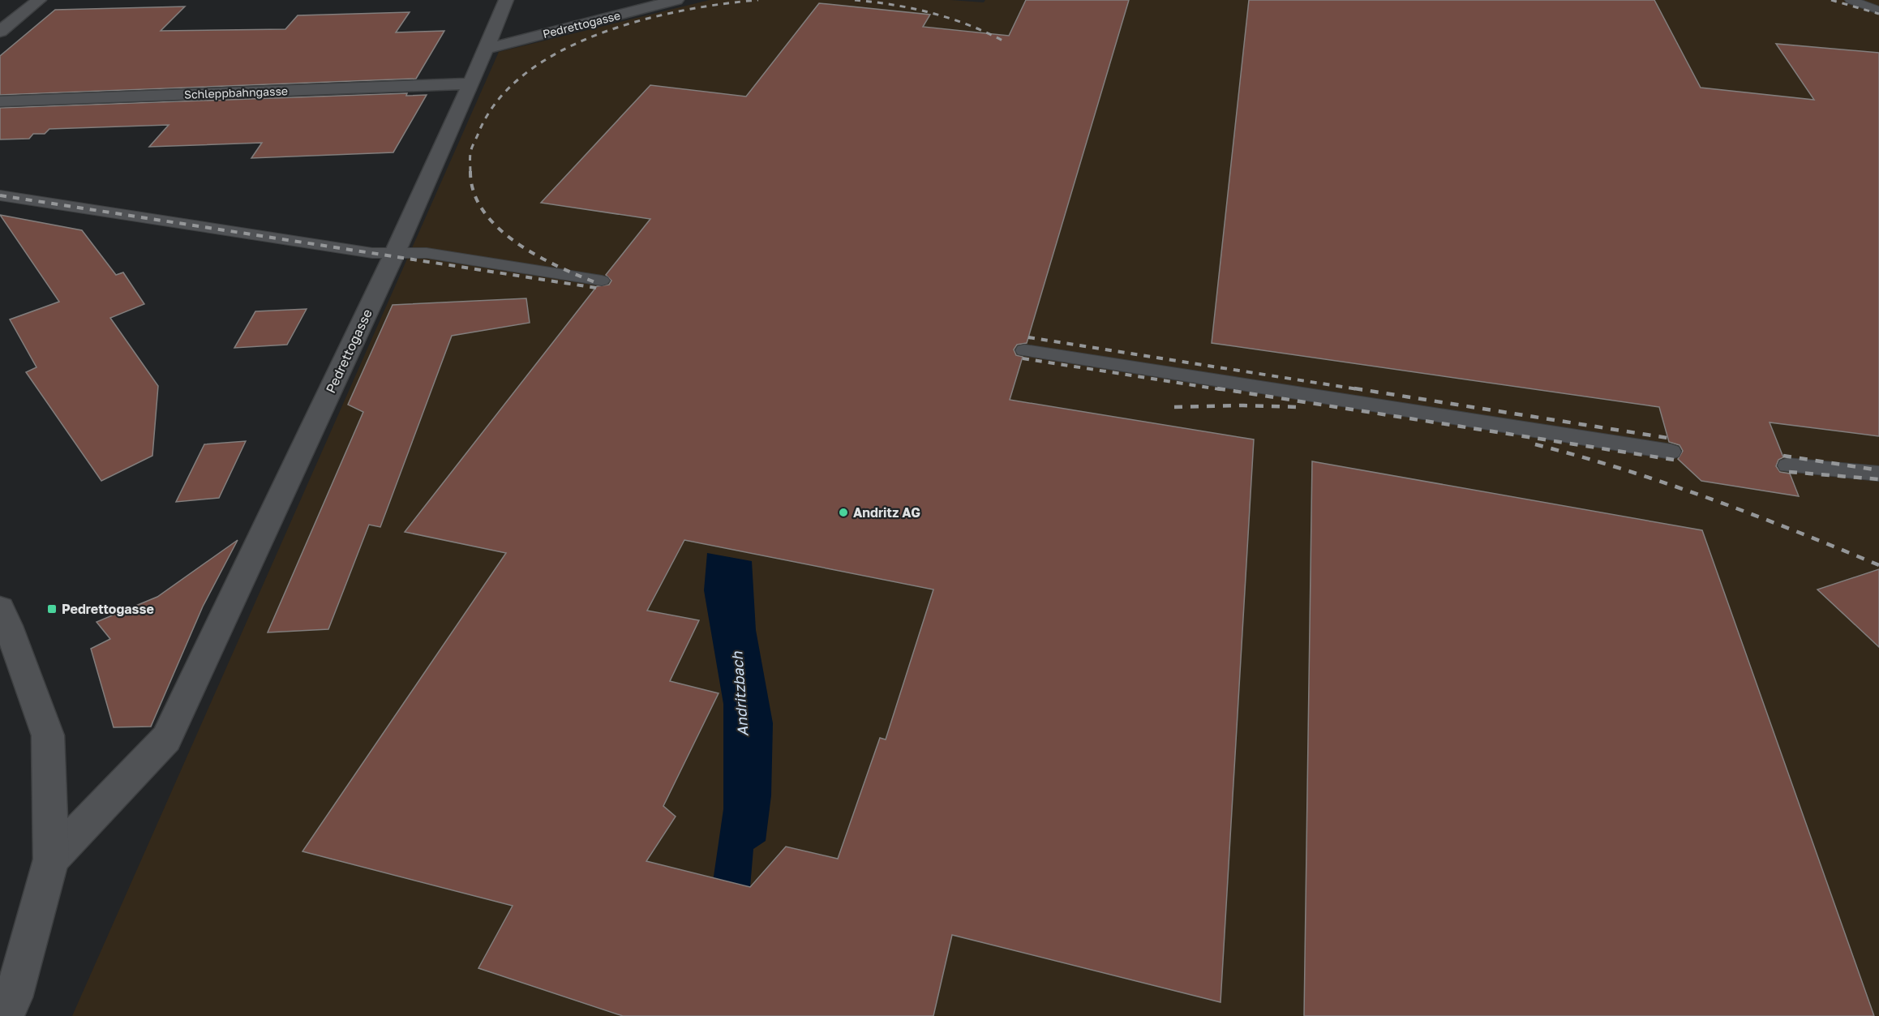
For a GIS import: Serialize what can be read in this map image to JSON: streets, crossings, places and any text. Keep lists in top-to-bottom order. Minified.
{"streets":{"street":["Pedrettogasse","Schleppbahngasse"]},"crossings":[["Pedrettogasse","Schleppbahngasse"]],"water":["Andritzbach"],"places":{"other":["Andritz AG"],"transit":["Pedrettogasse"]}}
